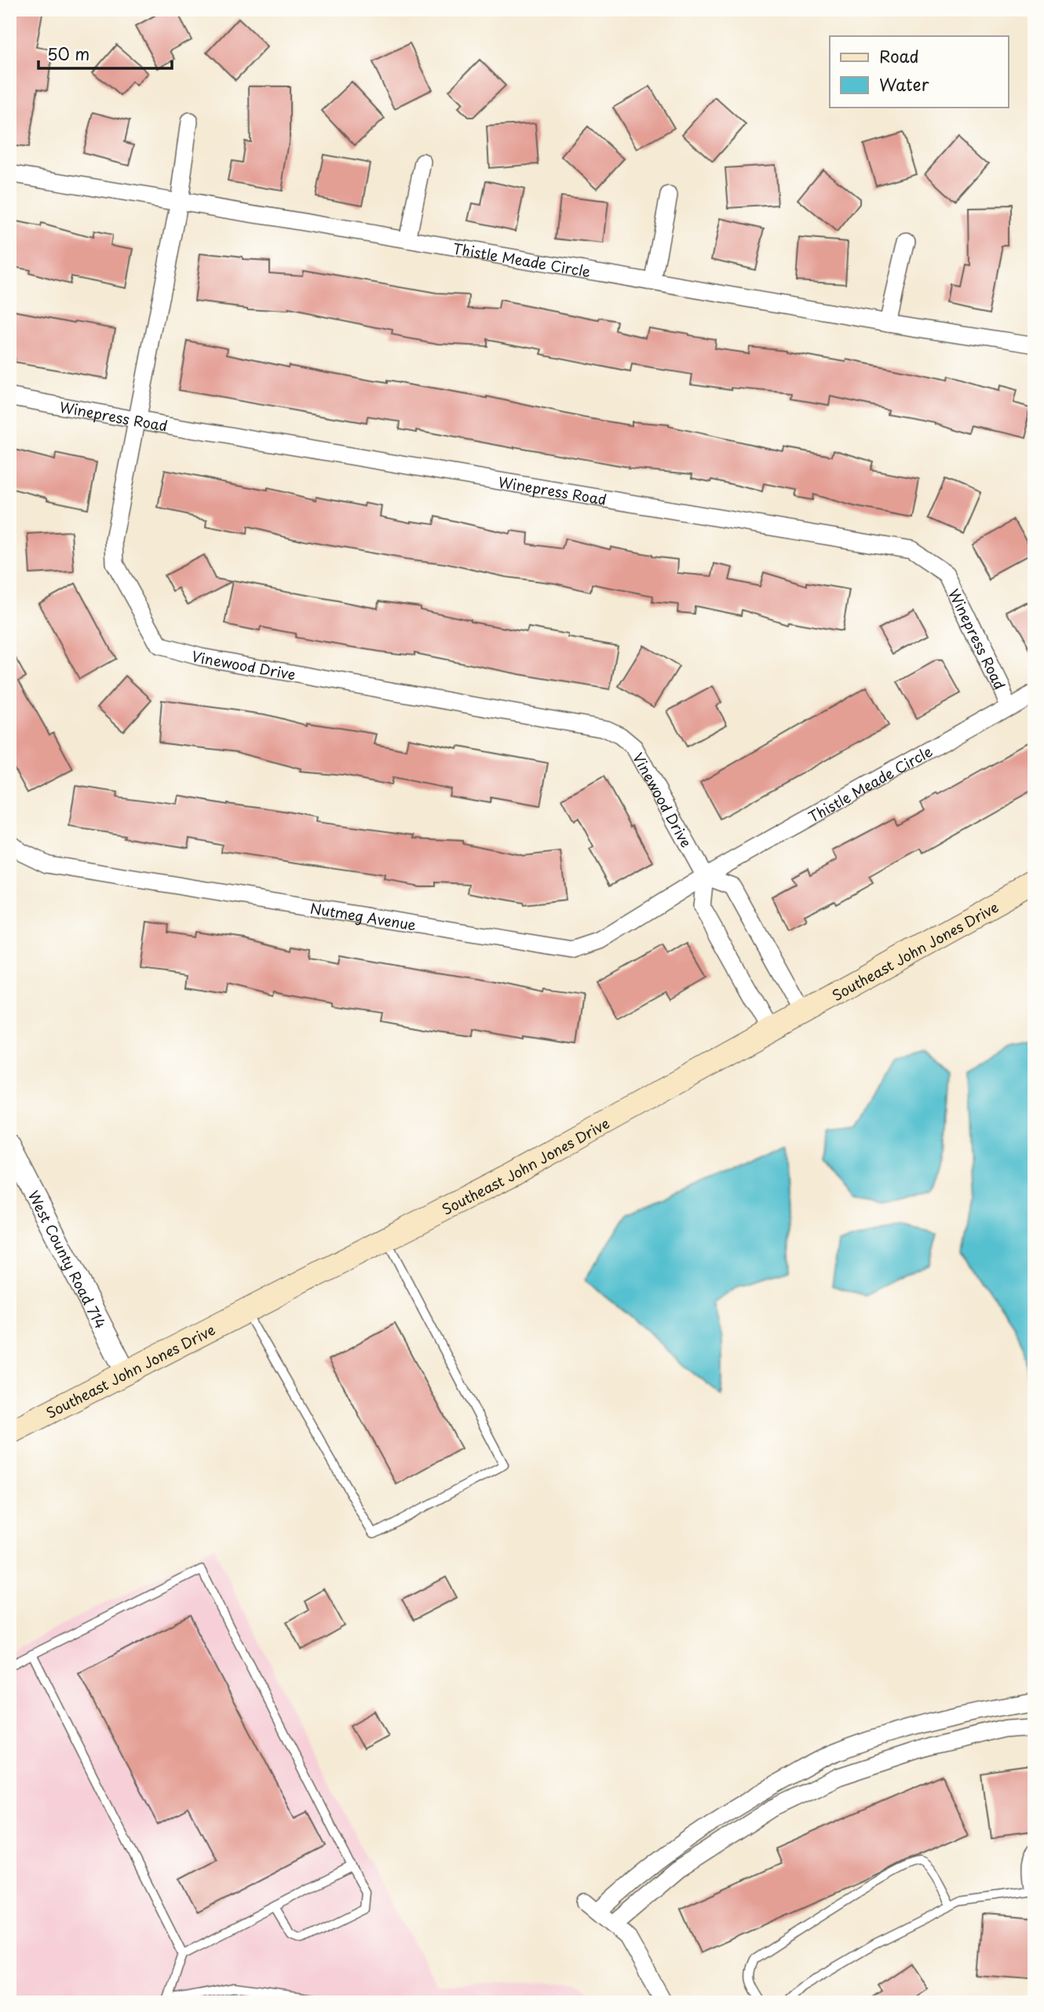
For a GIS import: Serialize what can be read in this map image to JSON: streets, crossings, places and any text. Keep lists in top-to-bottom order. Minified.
{"streets":{"main road":["Southeast John Jones Drive"],"street":["Thistle Meade Circle","Winepress Road","Vinewood Drive","Nutmeg Avenue","West County Road 714"]},"crossings":[["Thistle Meade Circle","Winepress Road"],["Thistle Meade Circle","Vinewood Drive"],["Thistle Meade Circle","Nutmeg Avenue"],["Winepress Road","Vinewood Drive"],["Vinewood Drive","Nutmeg Avenue"],["Southeast John Jones Drive","West County Road 714"]],"legend":["Road","Water"],"scale_bar":"50 m"}
